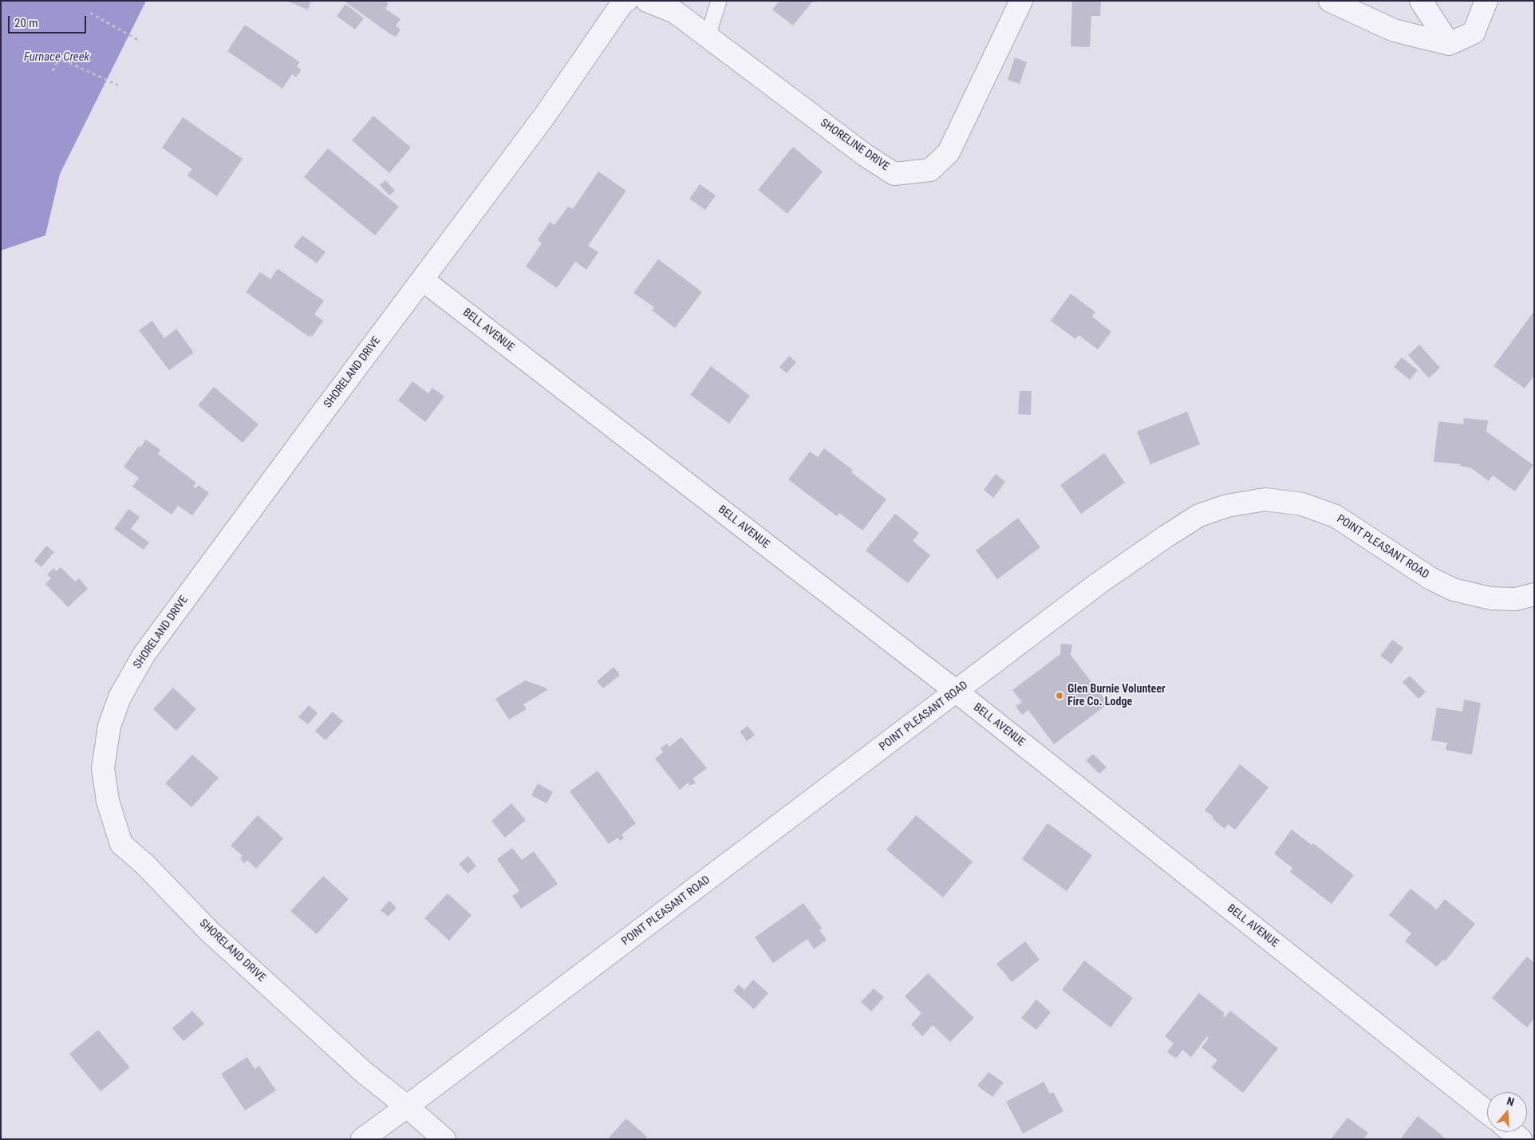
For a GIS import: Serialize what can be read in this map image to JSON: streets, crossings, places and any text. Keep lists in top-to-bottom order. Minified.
{"streets":{"street":["SHORELINE DRIVE","BELL AVENUE","SHORELAND DRIVE","POINT PLEASANT ROAD"]},"crossings":[["BELL AVENUE","SHORELAND DRIVE"],["BELL AVENUE","POINT PLEASANT ROAD"],["SHORELAND DRIVE","POINT PLEASANT ROAD"]],"water":["Furnace Creek"],"places":["Glen Burnie Volunteer Fire Co. Lodge"],"scale_bar":"20 m","north":"top"}
